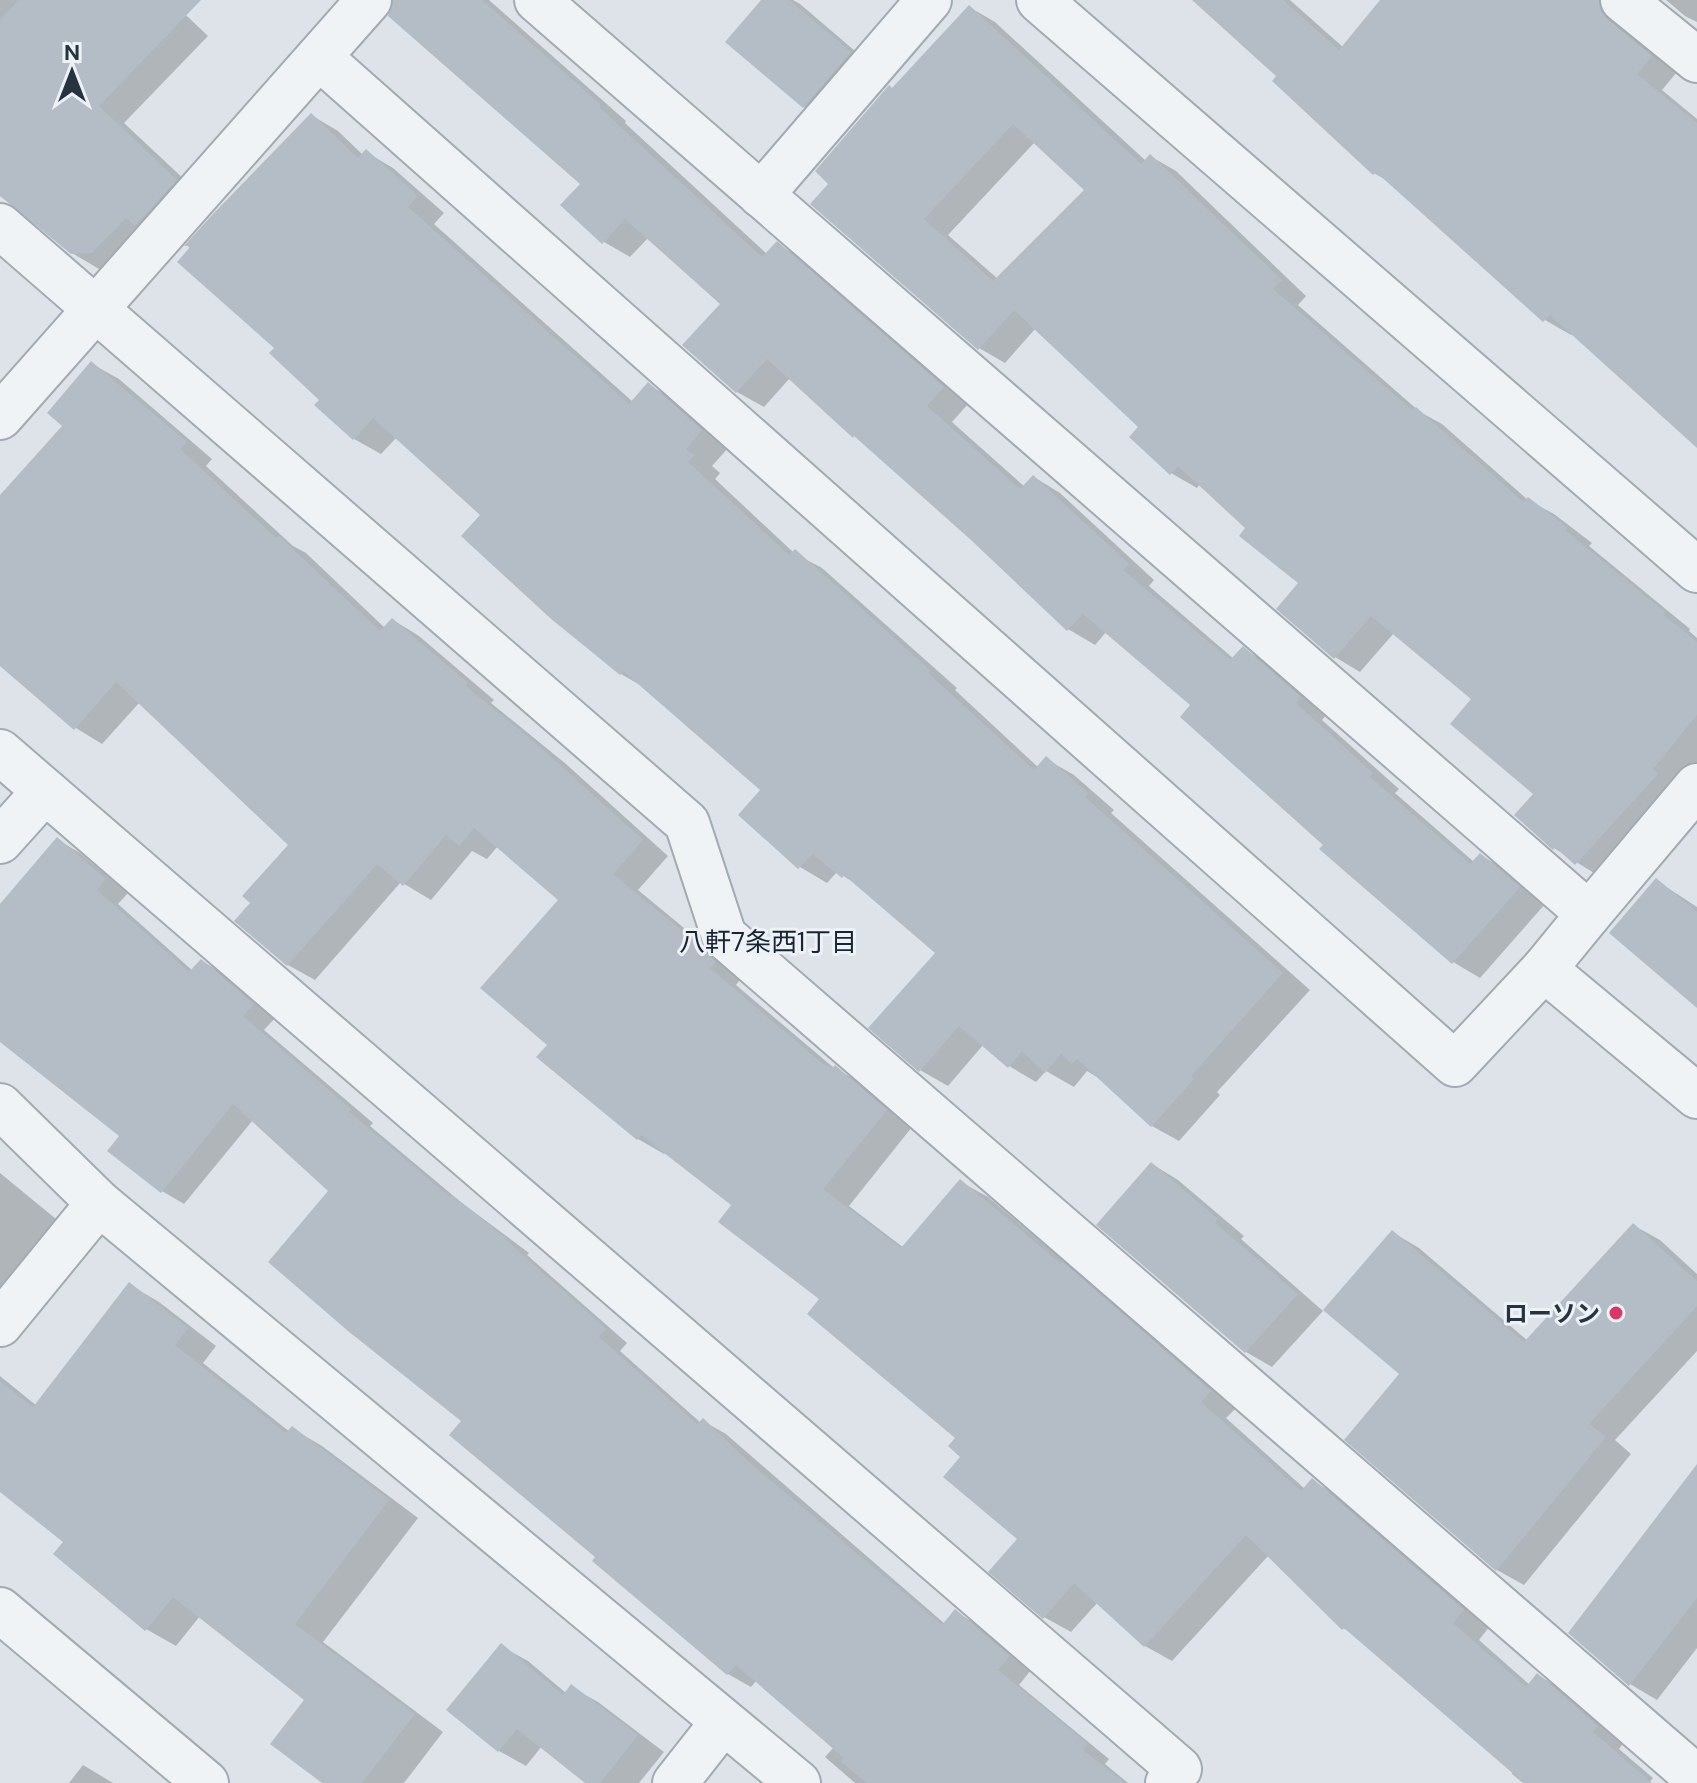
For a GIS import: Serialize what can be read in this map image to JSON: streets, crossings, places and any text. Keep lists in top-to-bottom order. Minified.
{"districts":["八軒7条西1丁目"],"places":["ローソン"],"north":"top"}
